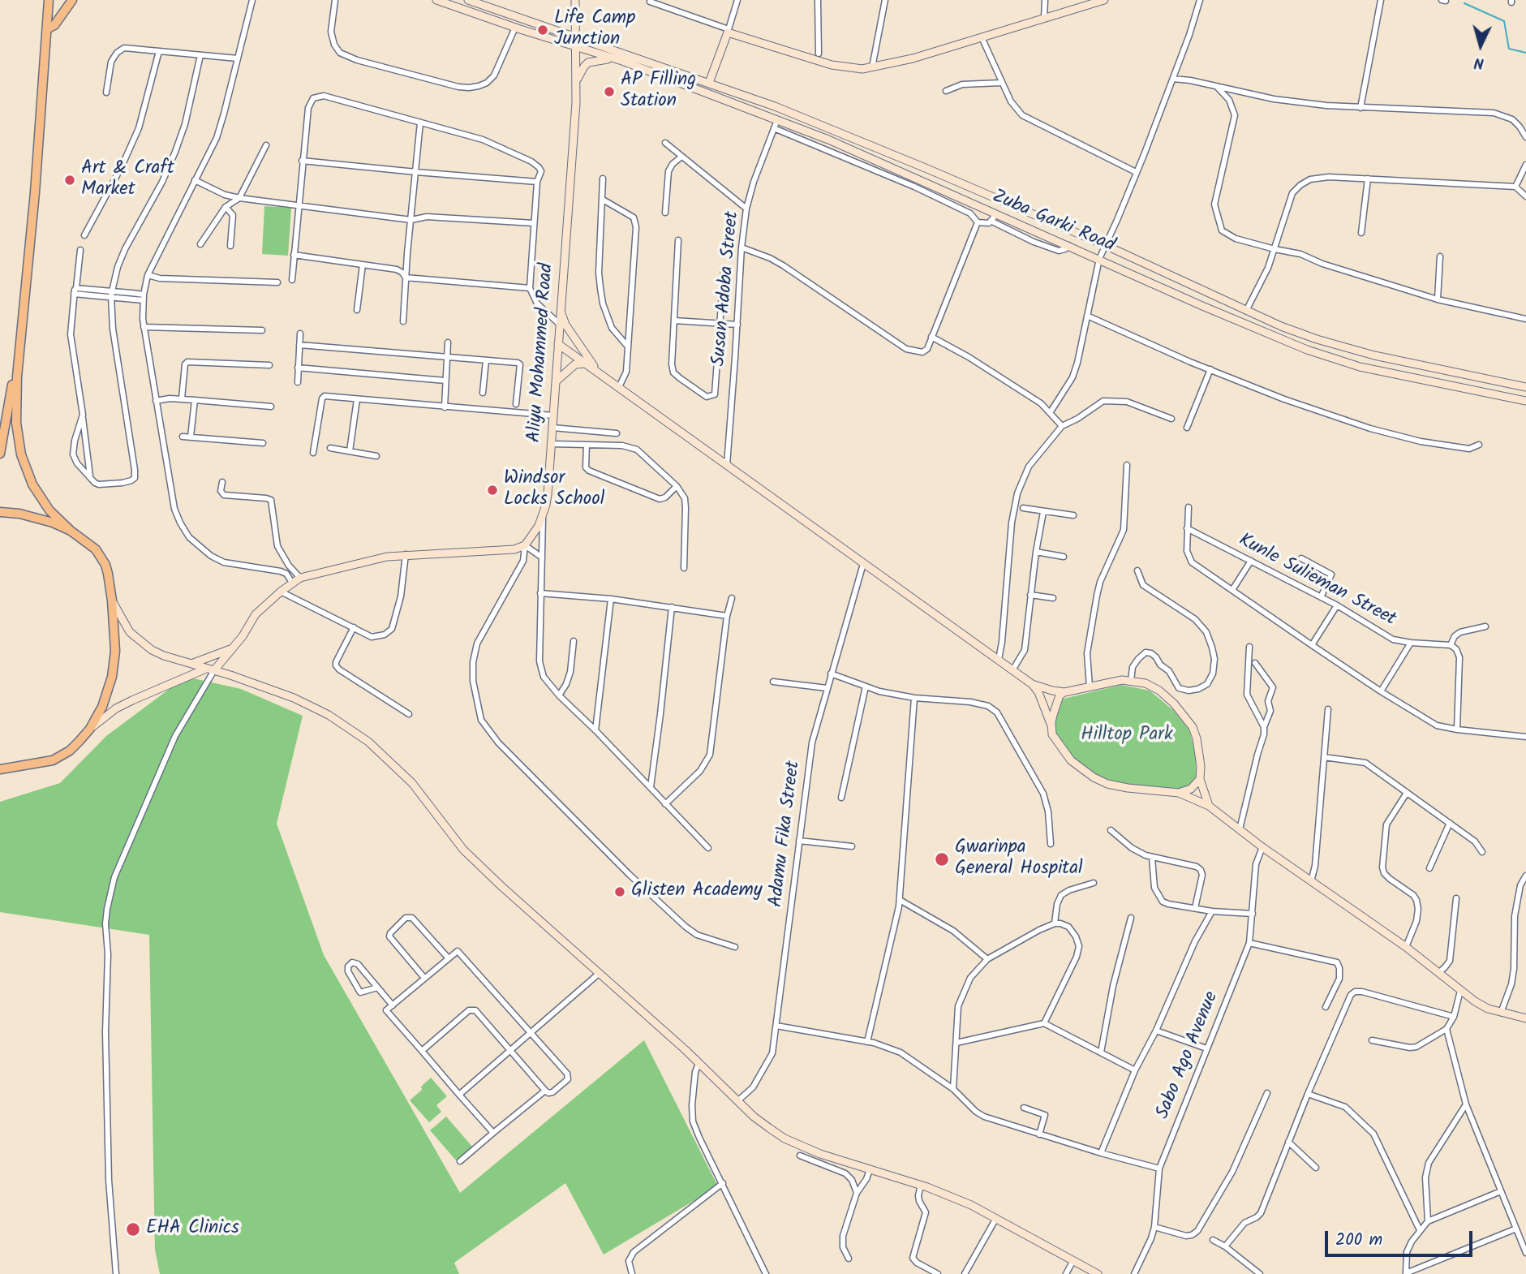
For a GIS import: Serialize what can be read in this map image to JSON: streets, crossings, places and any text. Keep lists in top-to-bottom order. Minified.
{"streets":{"street":["Zuba Garki Road","Susan Adoba Street","Aliyu Mohammed Road","Kunle Sulieman Street","Adamu Fika Street","Sabo Ago Avenue"]},"crossings":[["Zuba Garki Road","Susan Adoba Street"],["Zuba Garki Road","Aliyu Mohammed Road"]],"parks":["Hilltop Park"],"places":["Life Camp Junction","AP Filling Station","Art & Craft Market","Windsor Locks School","Gwarinpa General Hospital","Glisten Academy","EHA Clinics"],"scale_bar":"200 m","north":"bottom"}
